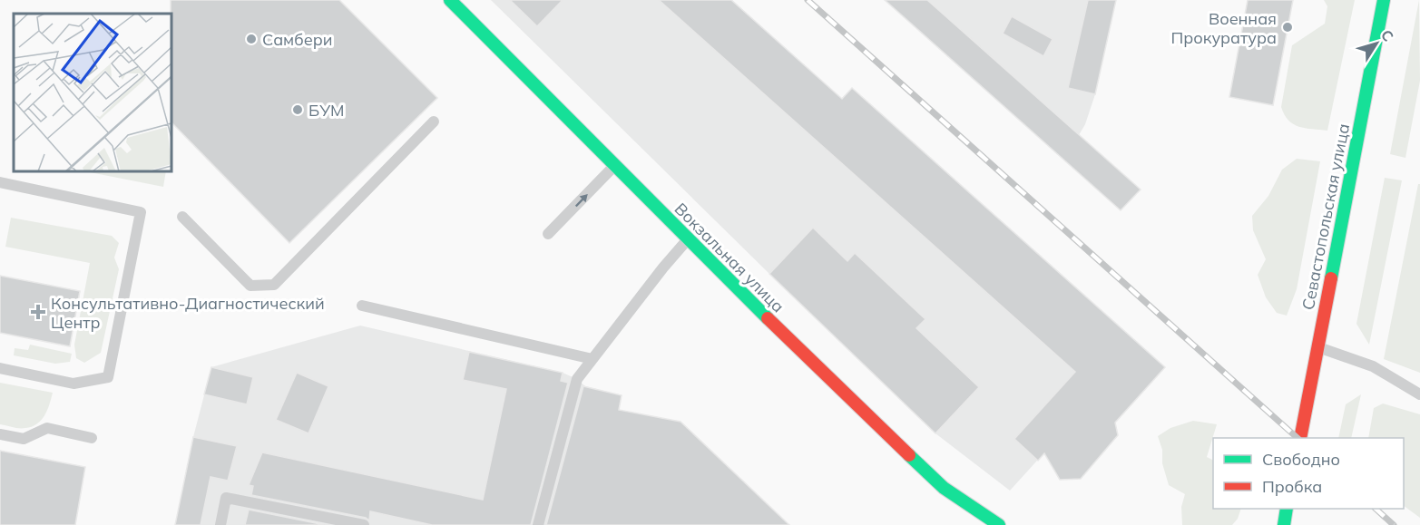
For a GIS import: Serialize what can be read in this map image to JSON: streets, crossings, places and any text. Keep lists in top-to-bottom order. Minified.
{"streets":{"street":["Севастопольская улица","Вокзальная улица"]},"places":{"other":["Военная Прокуратура","Самбери","БУМ"],"health":["Консультативно-Диагностический Центр"]},"legend":["Свободно","Пробка"],"north":"top right"}
